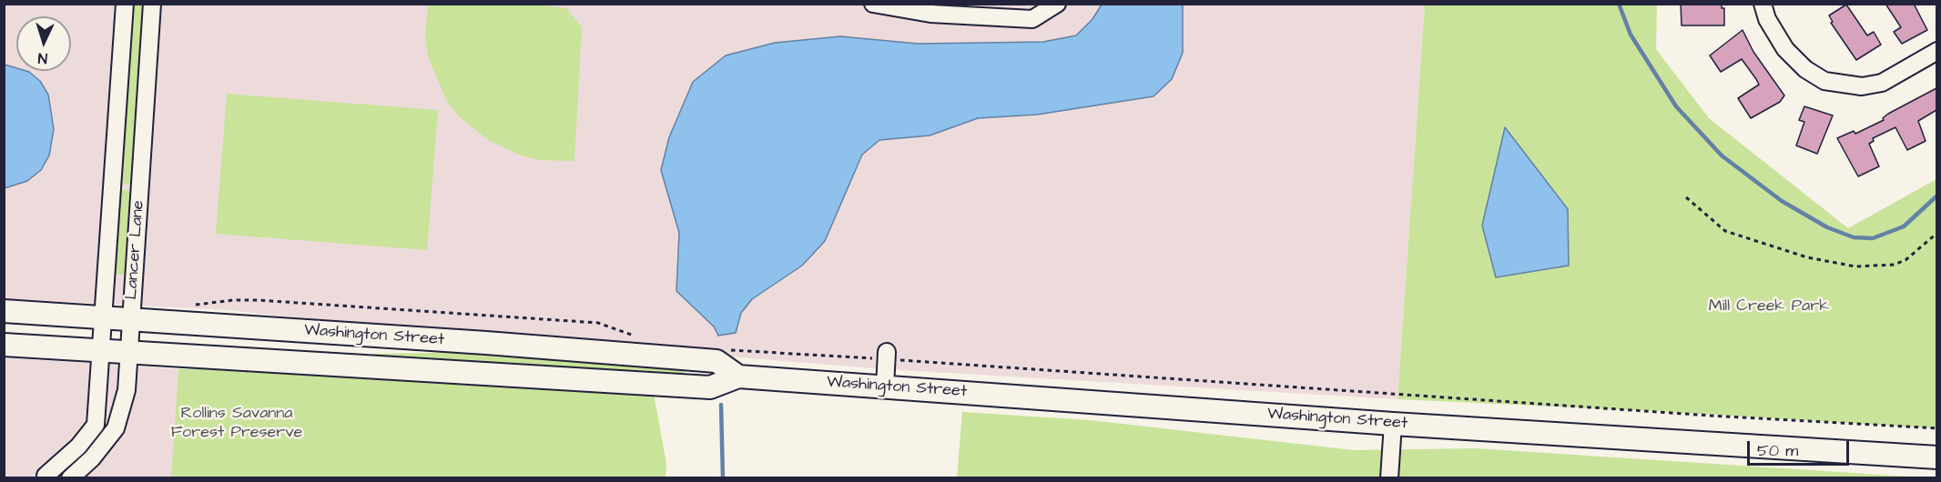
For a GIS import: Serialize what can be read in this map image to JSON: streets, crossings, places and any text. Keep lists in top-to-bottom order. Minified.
{"streets":{"main road":["Washington Street"],"street":["Lancer Lane"]},"crossings":[["Lancer Lane","Washington Street"]],"parks":["Mill Creek Park","Rollins Savanna Forest Preserve"],"scale_bar":"50 m","north":"bottom"}
